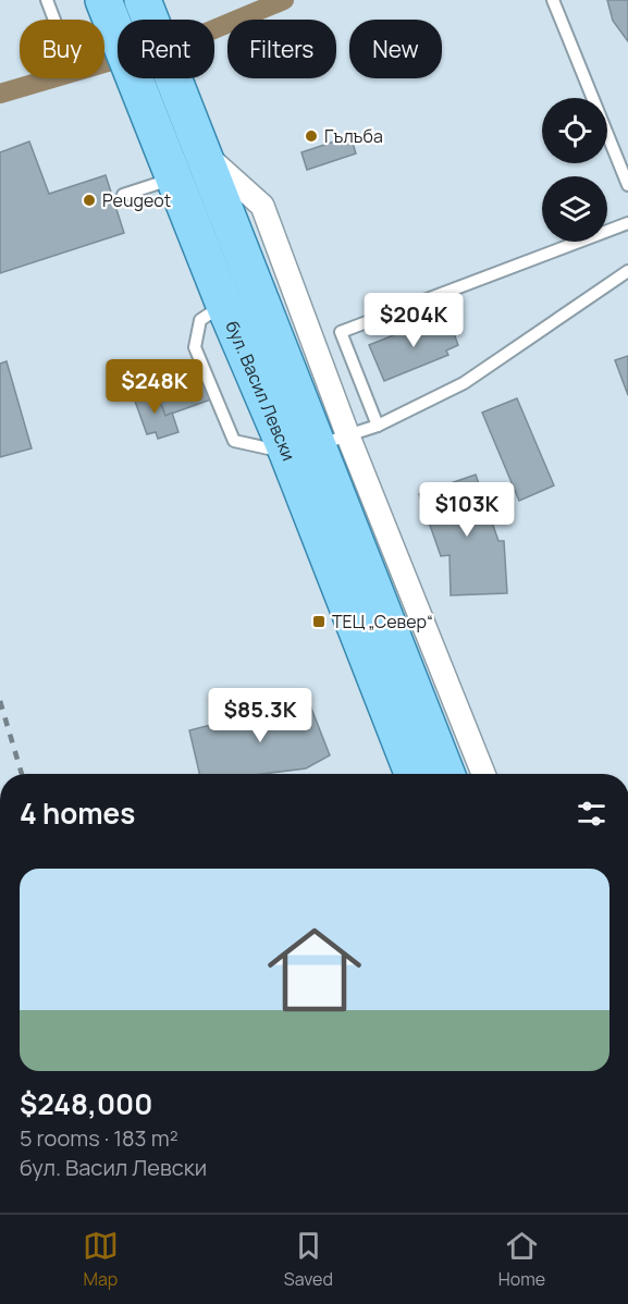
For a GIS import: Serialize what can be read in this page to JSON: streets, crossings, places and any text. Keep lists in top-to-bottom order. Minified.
{"streets":{"main road":["бул. Васил Левски"]},"places":{"other":["Гълъба","Peugeot"],"transit":["ТЕЦ „Север“"]},"page":{"chip":["Buy","Rent","Filters","New"],"price":["$204K","$248K","$103K","$85.3K"],"heading":"4 homes","list":[{"name":"$248,000","note":"5 rooms · 183 m² · бул. Васил Левски"}],"tabs":["Map","Saved","Home"]}}
